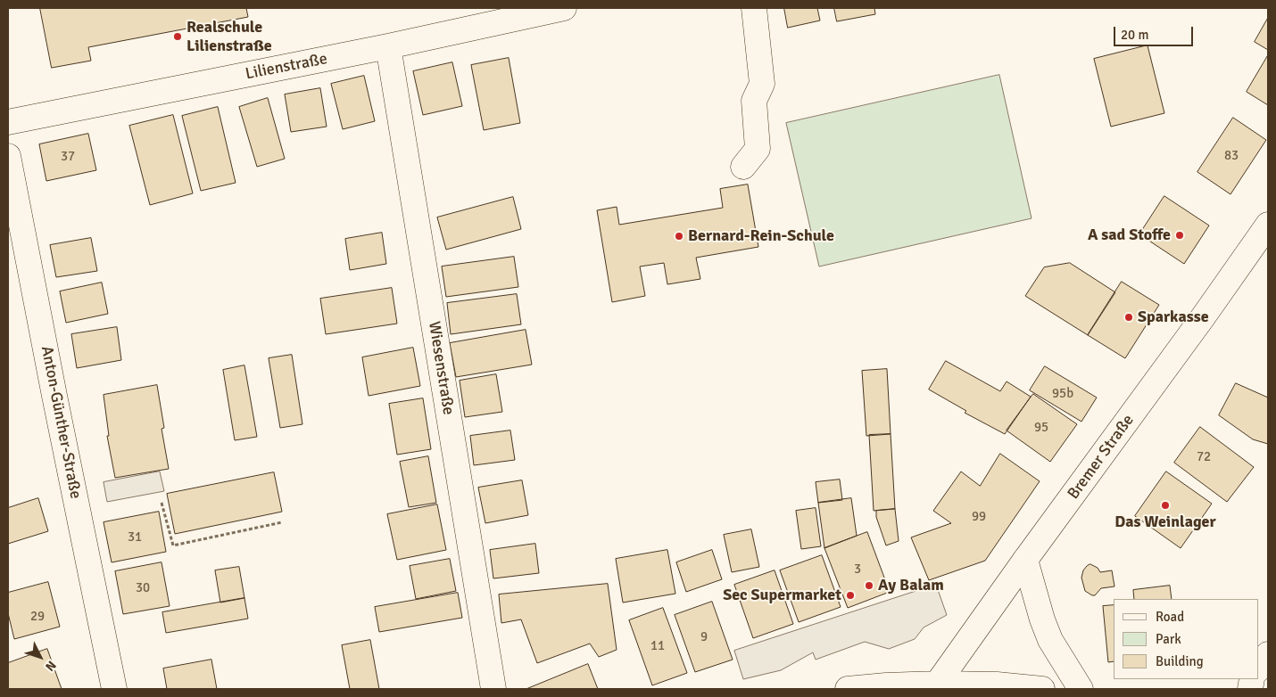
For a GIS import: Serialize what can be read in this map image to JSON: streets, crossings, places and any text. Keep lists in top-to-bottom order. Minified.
{"streets":{"street":["Lilienstraße","Wiesenstraße","Anton-Günther-Straße","Bremer Straße"]},"crossings":[["Lilienstraße","Wiesenstraße"]],"places":["Realschule Lilienstraße","A sad Stoffe","Bernard-Rein-Schule","Sparkasse","Das Weinlager","Ay Balam","Sec Supermarket"],"house_numbers":["83","37","95b","95","72","99","31","3","30","29","9","11"],"legend":["Road","Park","Building"],"scale_bar":"20 m","north":"bottom right"}
